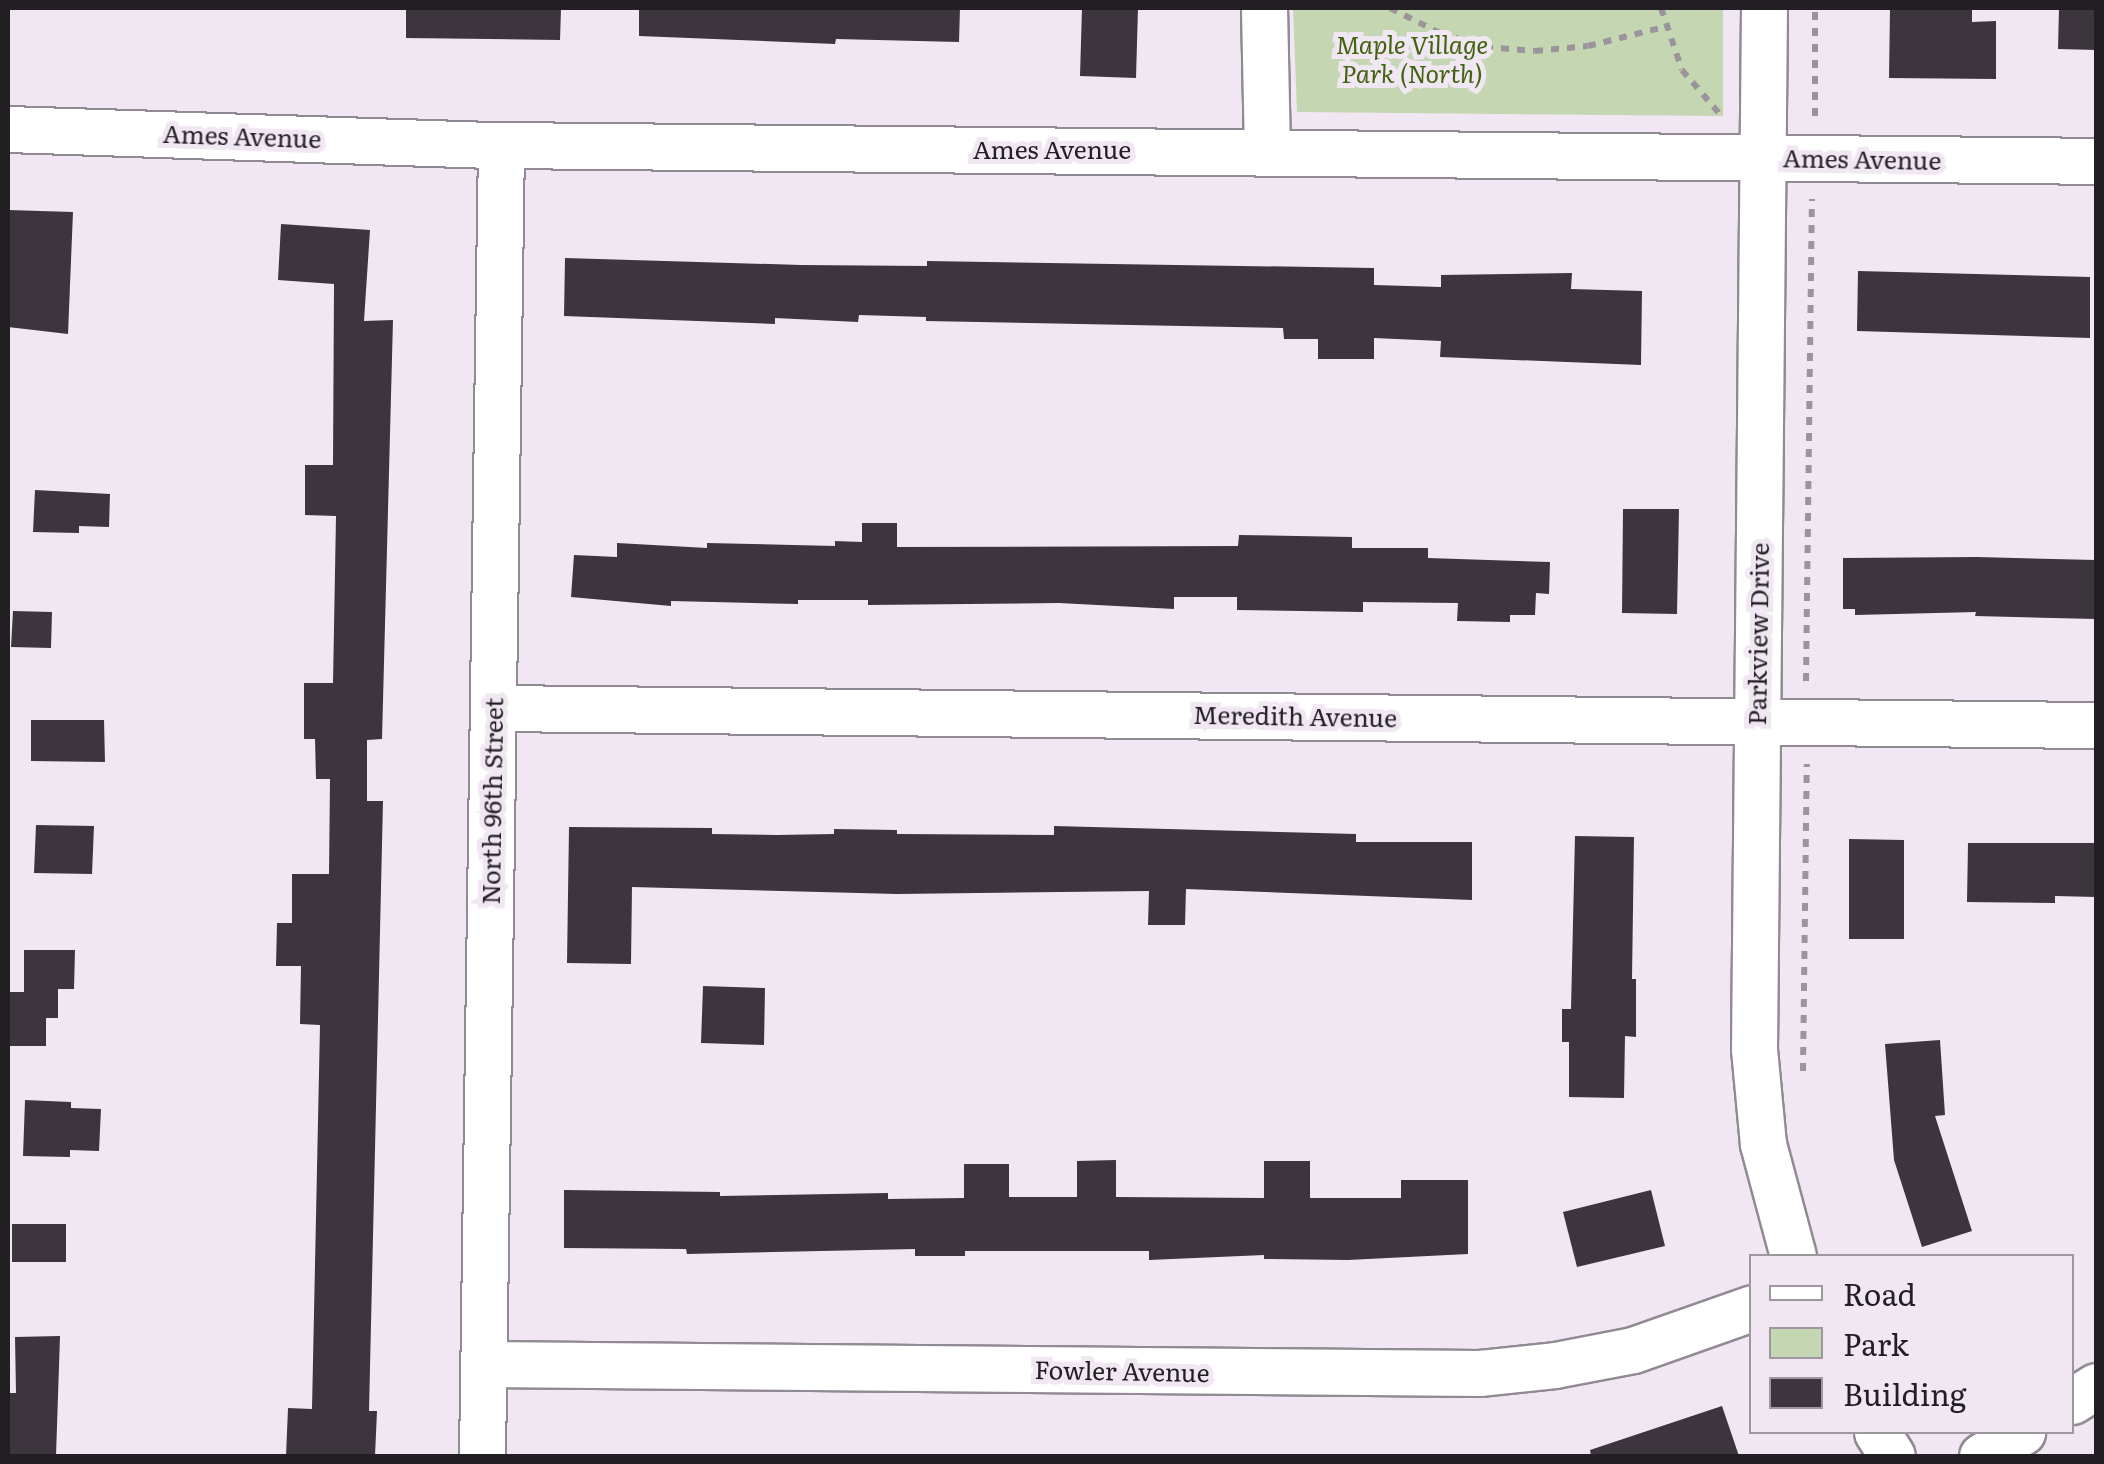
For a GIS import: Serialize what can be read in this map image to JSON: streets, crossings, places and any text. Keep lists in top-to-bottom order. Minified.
{"streets":{"street":["Ames Avenue","Parkview Drive","Meredith Avenue","North 96th Street","Fowler Avenue"]},"crossings":[["Ames Avenue","Parkview Drive"],["Ames Avenue","North 96th Street"],["Parkview Drive","Meredith Avenue"],["Meredith Avenue","North 96th Street"],["North 96th Street","Fowler Avenue"]],"parks":["Maple Village Park (North)"],"legend":["Road","Park","Building"]}
